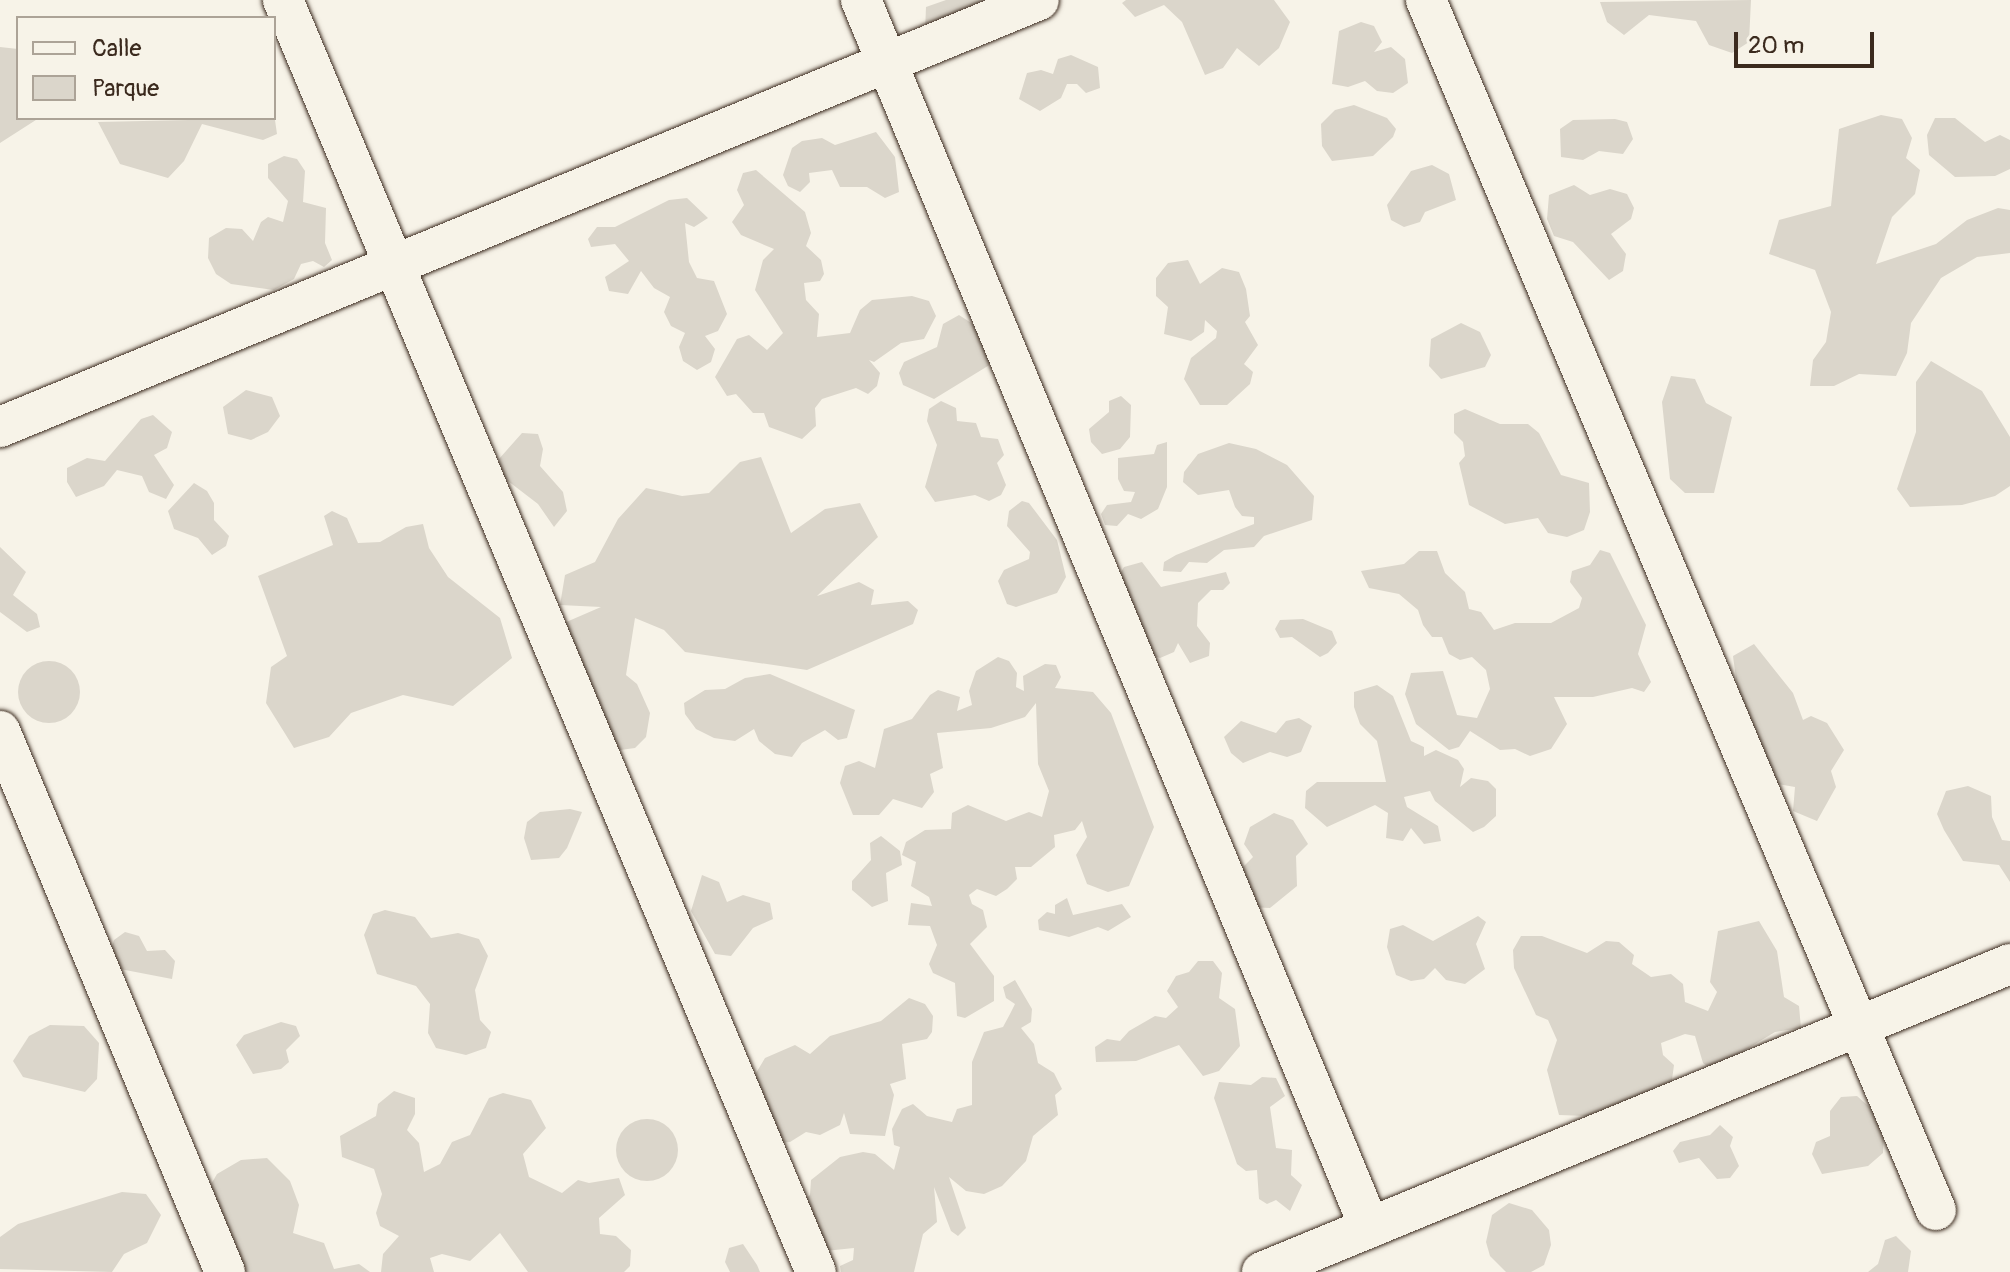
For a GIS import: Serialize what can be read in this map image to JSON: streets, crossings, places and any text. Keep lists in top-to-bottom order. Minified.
{"legend":["Calle","Parque"],"scale_bar":"20 m"}
